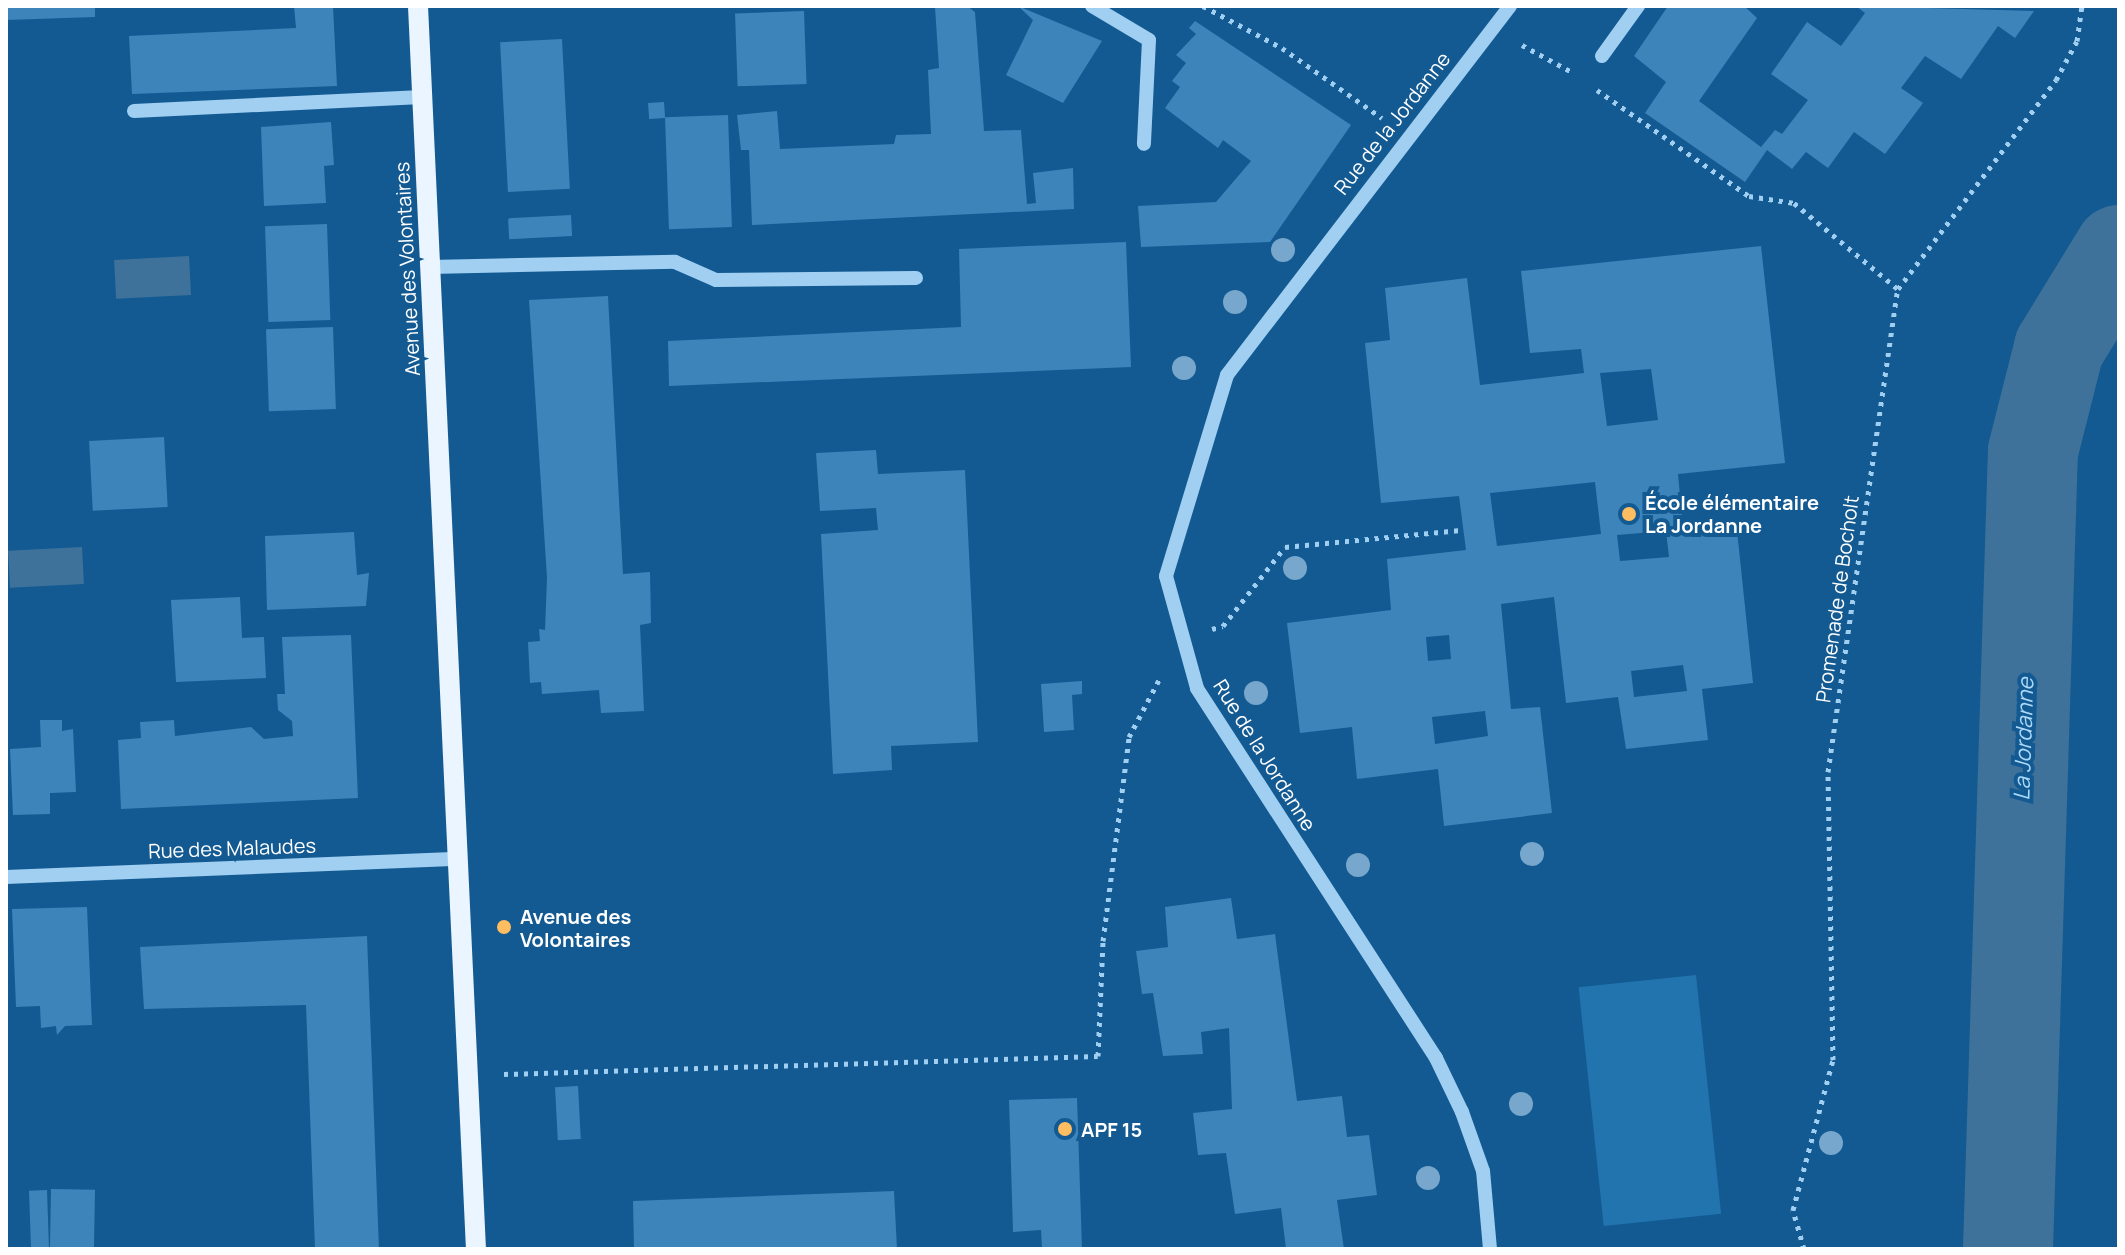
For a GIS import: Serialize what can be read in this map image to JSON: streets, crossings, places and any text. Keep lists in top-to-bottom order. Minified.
{"streets":{"main road":["Avenue des Volontaires"],"street":["Rue de la Jordanne","Rue des Malaudes"],"path":["Promenade de Bocholt"]},"crossings":[["Avenue des Volontaires","Rue des Malaudes"]],"water":["La Jordanne"],"places":["École élémentaire La Jordanne","Avenue des Volontaires","APF 15"]}
